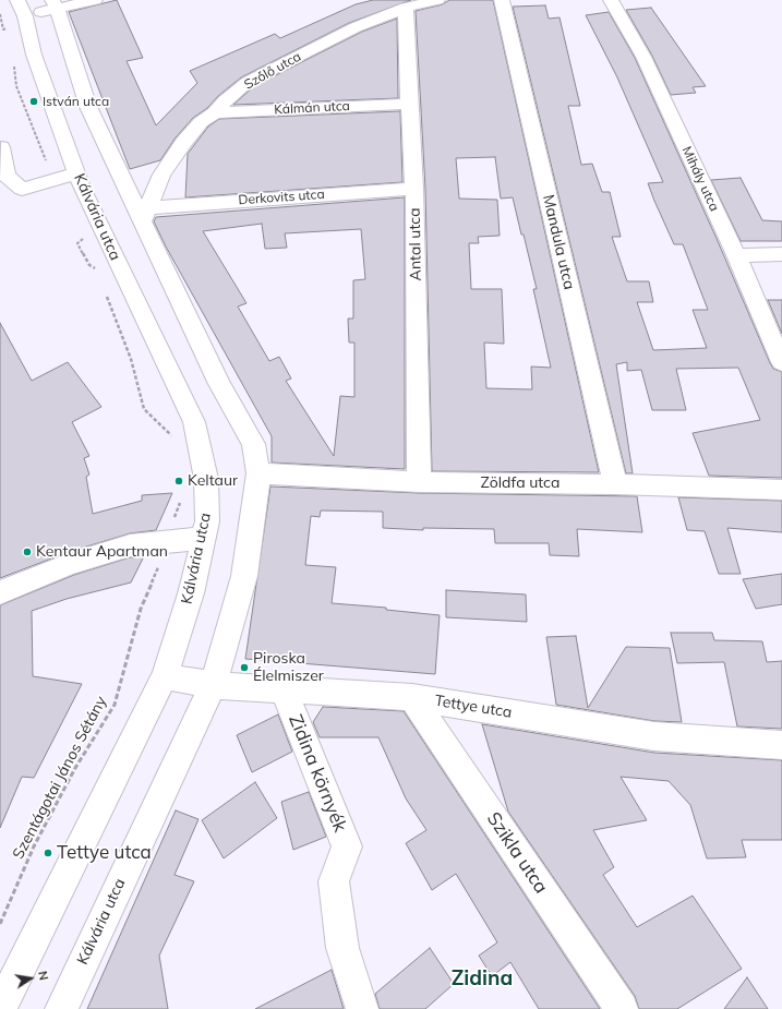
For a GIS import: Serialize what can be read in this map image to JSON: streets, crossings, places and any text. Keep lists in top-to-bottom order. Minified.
{"streets":{"street":["Szőlő utca","Kálmán utca","Mihály utca","Derkovits utca","Kálvária utca","Mandula utca","Antal utca","Zöldfa utca","Tettye utca","Zidina környék","Szikla utca"],"path":["Szentágotai János Sétány"]},"crossings":[["Szőlő utca","Kálmán utca"],["Szőlő utca","Derkovits utca"],["Szőlő utca","Kálvária utca"],["Szőlő utca","Antal utca"],["Kálmán utca","Antal utca"],["Derkovits utca","Kálvária utca"],["Derkovits utca","Antal utca"],["Kálvária utca","Zöldfa utca"],["Kálvária utca","Tettye utca"],["Mandula utca","Zöldfa utca"],["Antal utca","Zöldfa utca"],["Tettye utca","Zidina környék"],["Tettye utca","Szikla utca"]],"districts":["Zidina"],"places":["István utca","Keltaur","Kentaur Apartman","Piroska Élelmiszer","Tettye utca"],"north":"right"}
